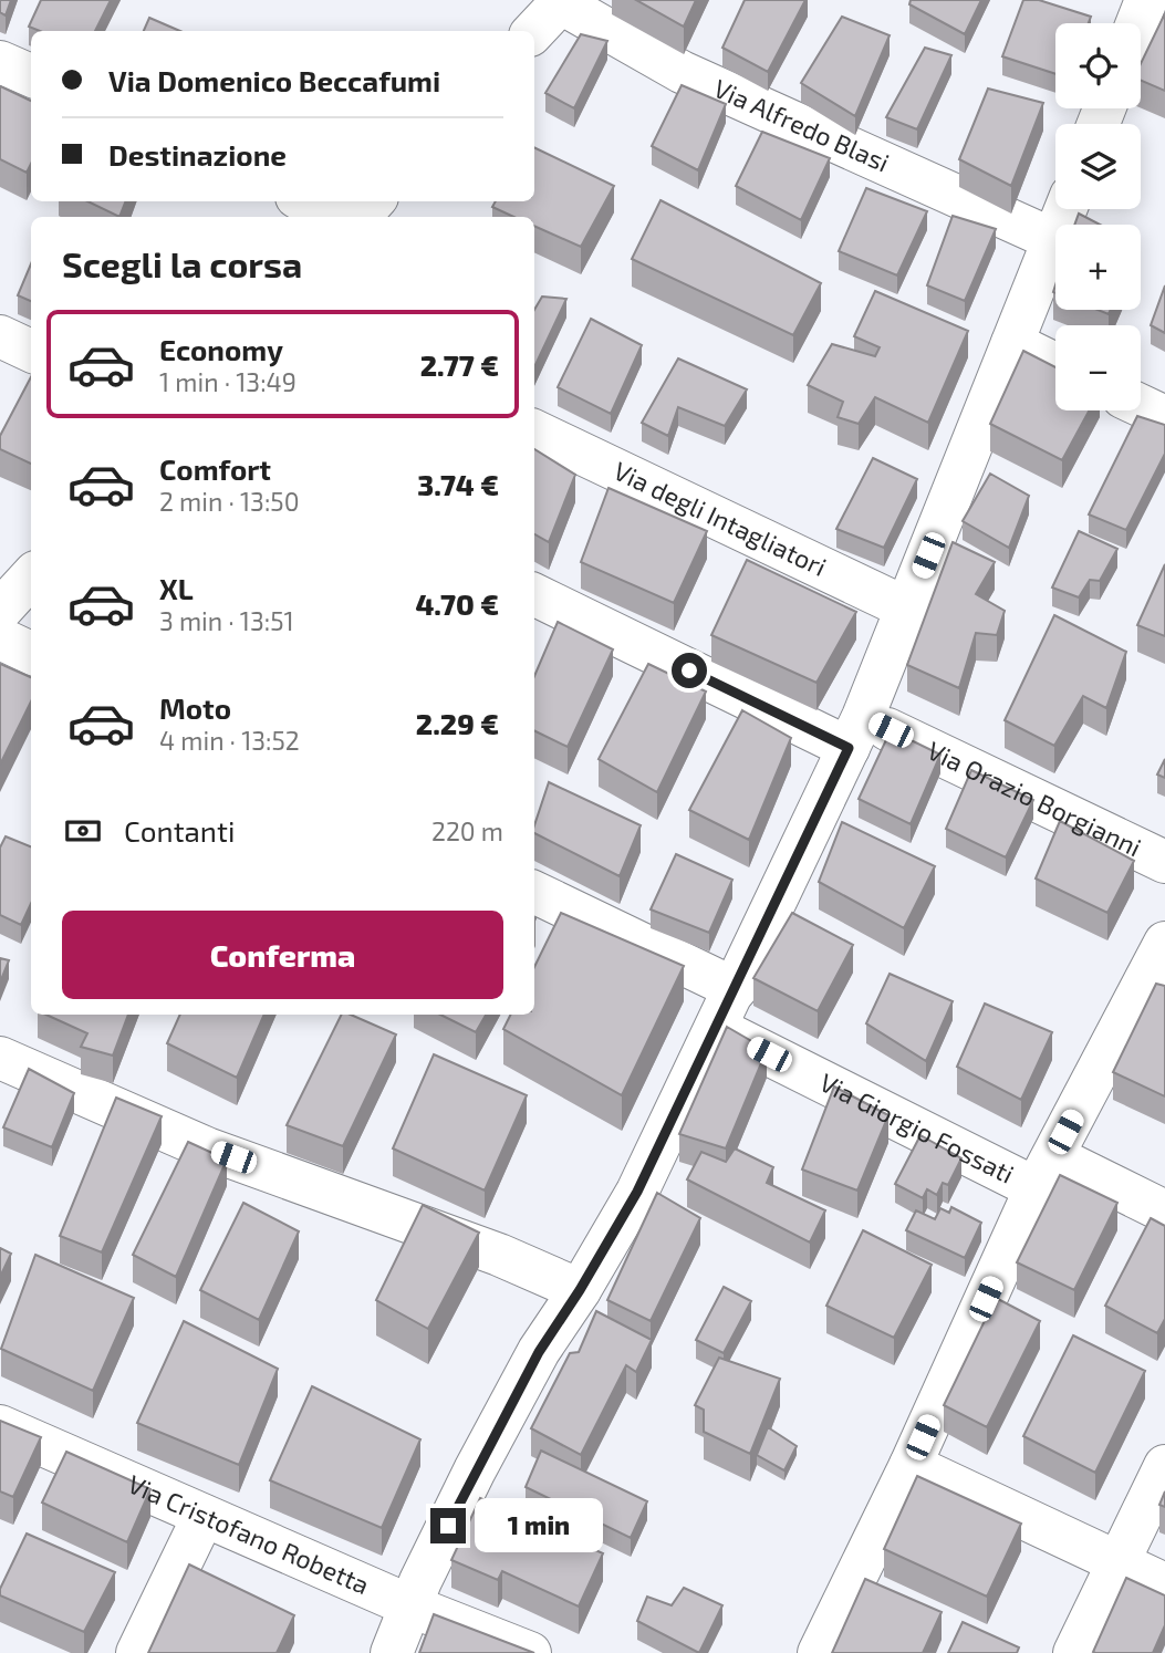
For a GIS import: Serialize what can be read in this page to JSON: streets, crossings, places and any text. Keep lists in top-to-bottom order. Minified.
{"streets":{"street":["Via Alfredo Blasi","Via degli Intagliatori","Via Orazio Borgianni","Via Giorgio Fossati","Via Cristofano Robetta"]},"page":{"map_buttons":["+","−"],"banner":["Via Domenico Beccafumi","Destinazione"],"heading":"Scegli la corsa","list":[{"name":"Economy","note":"1 min · 13:49","value":"2.77 €"},{"name":"Comfort","note":"2 min · 13:50","value":"3.74 €"},{"name":"XL","note":"3 min · 13:51","value":"4.70 €"},{"name":"Moto","note":"4 min · 13:52","value":"2.29 €"}],"pay":["Contanti","220 m"],"buttons":"Conferma","bubble":"1 min"}}
